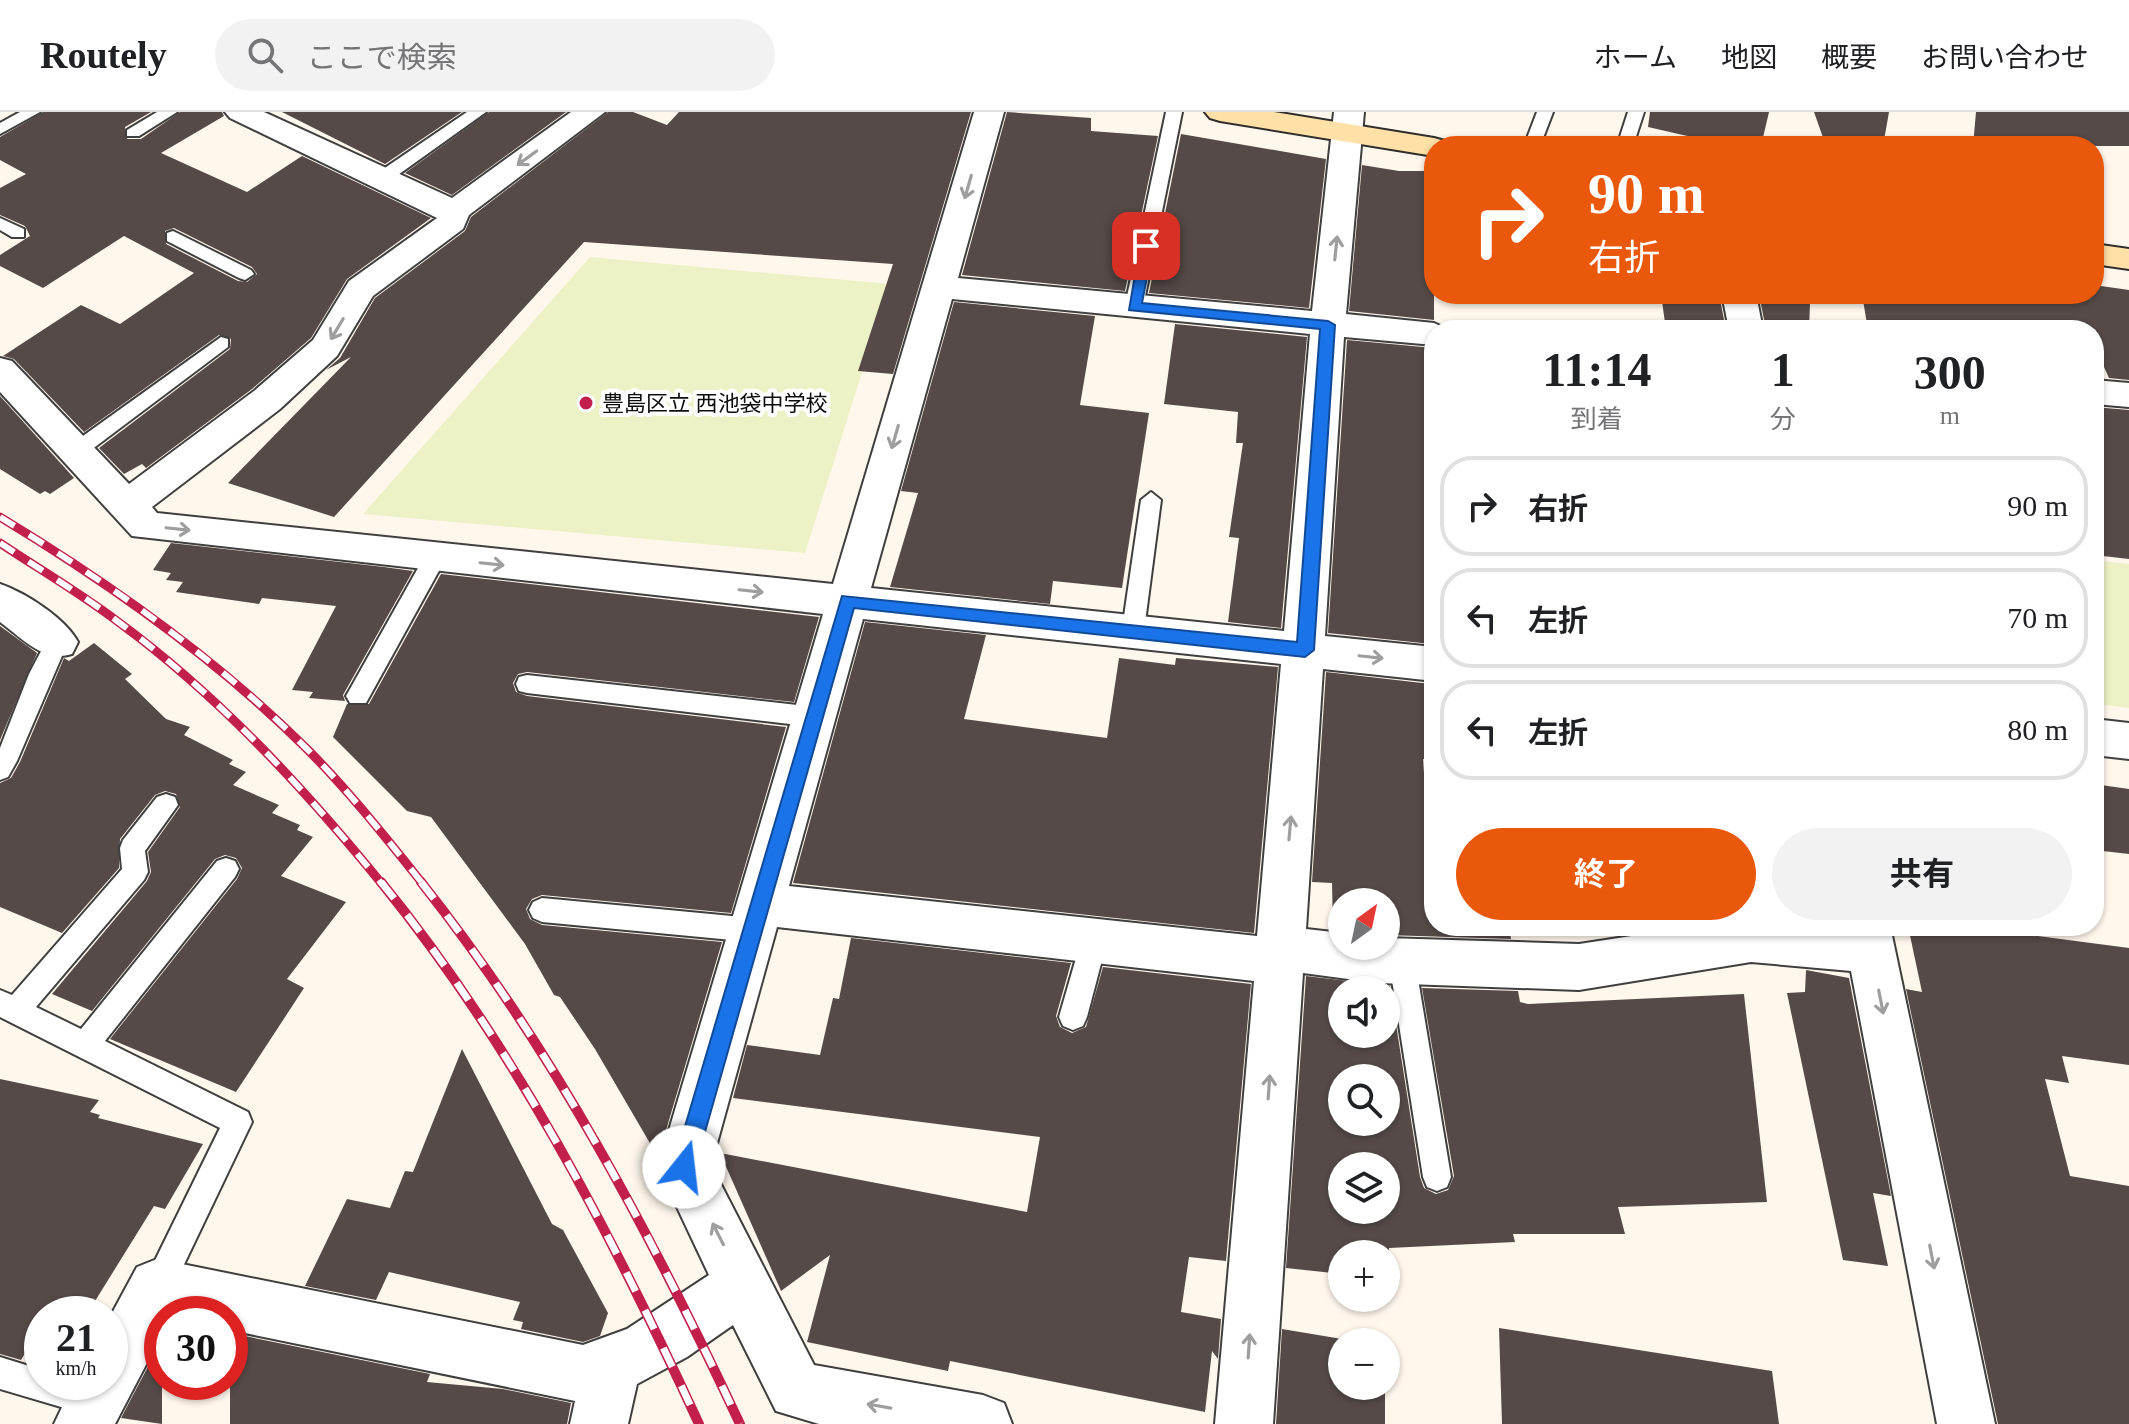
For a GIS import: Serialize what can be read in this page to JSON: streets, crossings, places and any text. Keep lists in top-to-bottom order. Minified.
{"places":["豊島区立 西池袋中学校"],"north":"top right","page":{"header":"Routely","search":"ここで検索","nav":["ホーム","地図","概要","お問い合わせ"],"turn":["90 m","右折"],"eta":["11:14","到着","1","分","300","m"],"list":[{"name":"右折","value":"90 m"},{"name":"左折","value":"70 m"},{"name":"左折","value":"80 m"}],"buttons":["終了","共有"],"map_buttons":["+","−"],"speed":"21 km/h","limit":"30"}}
